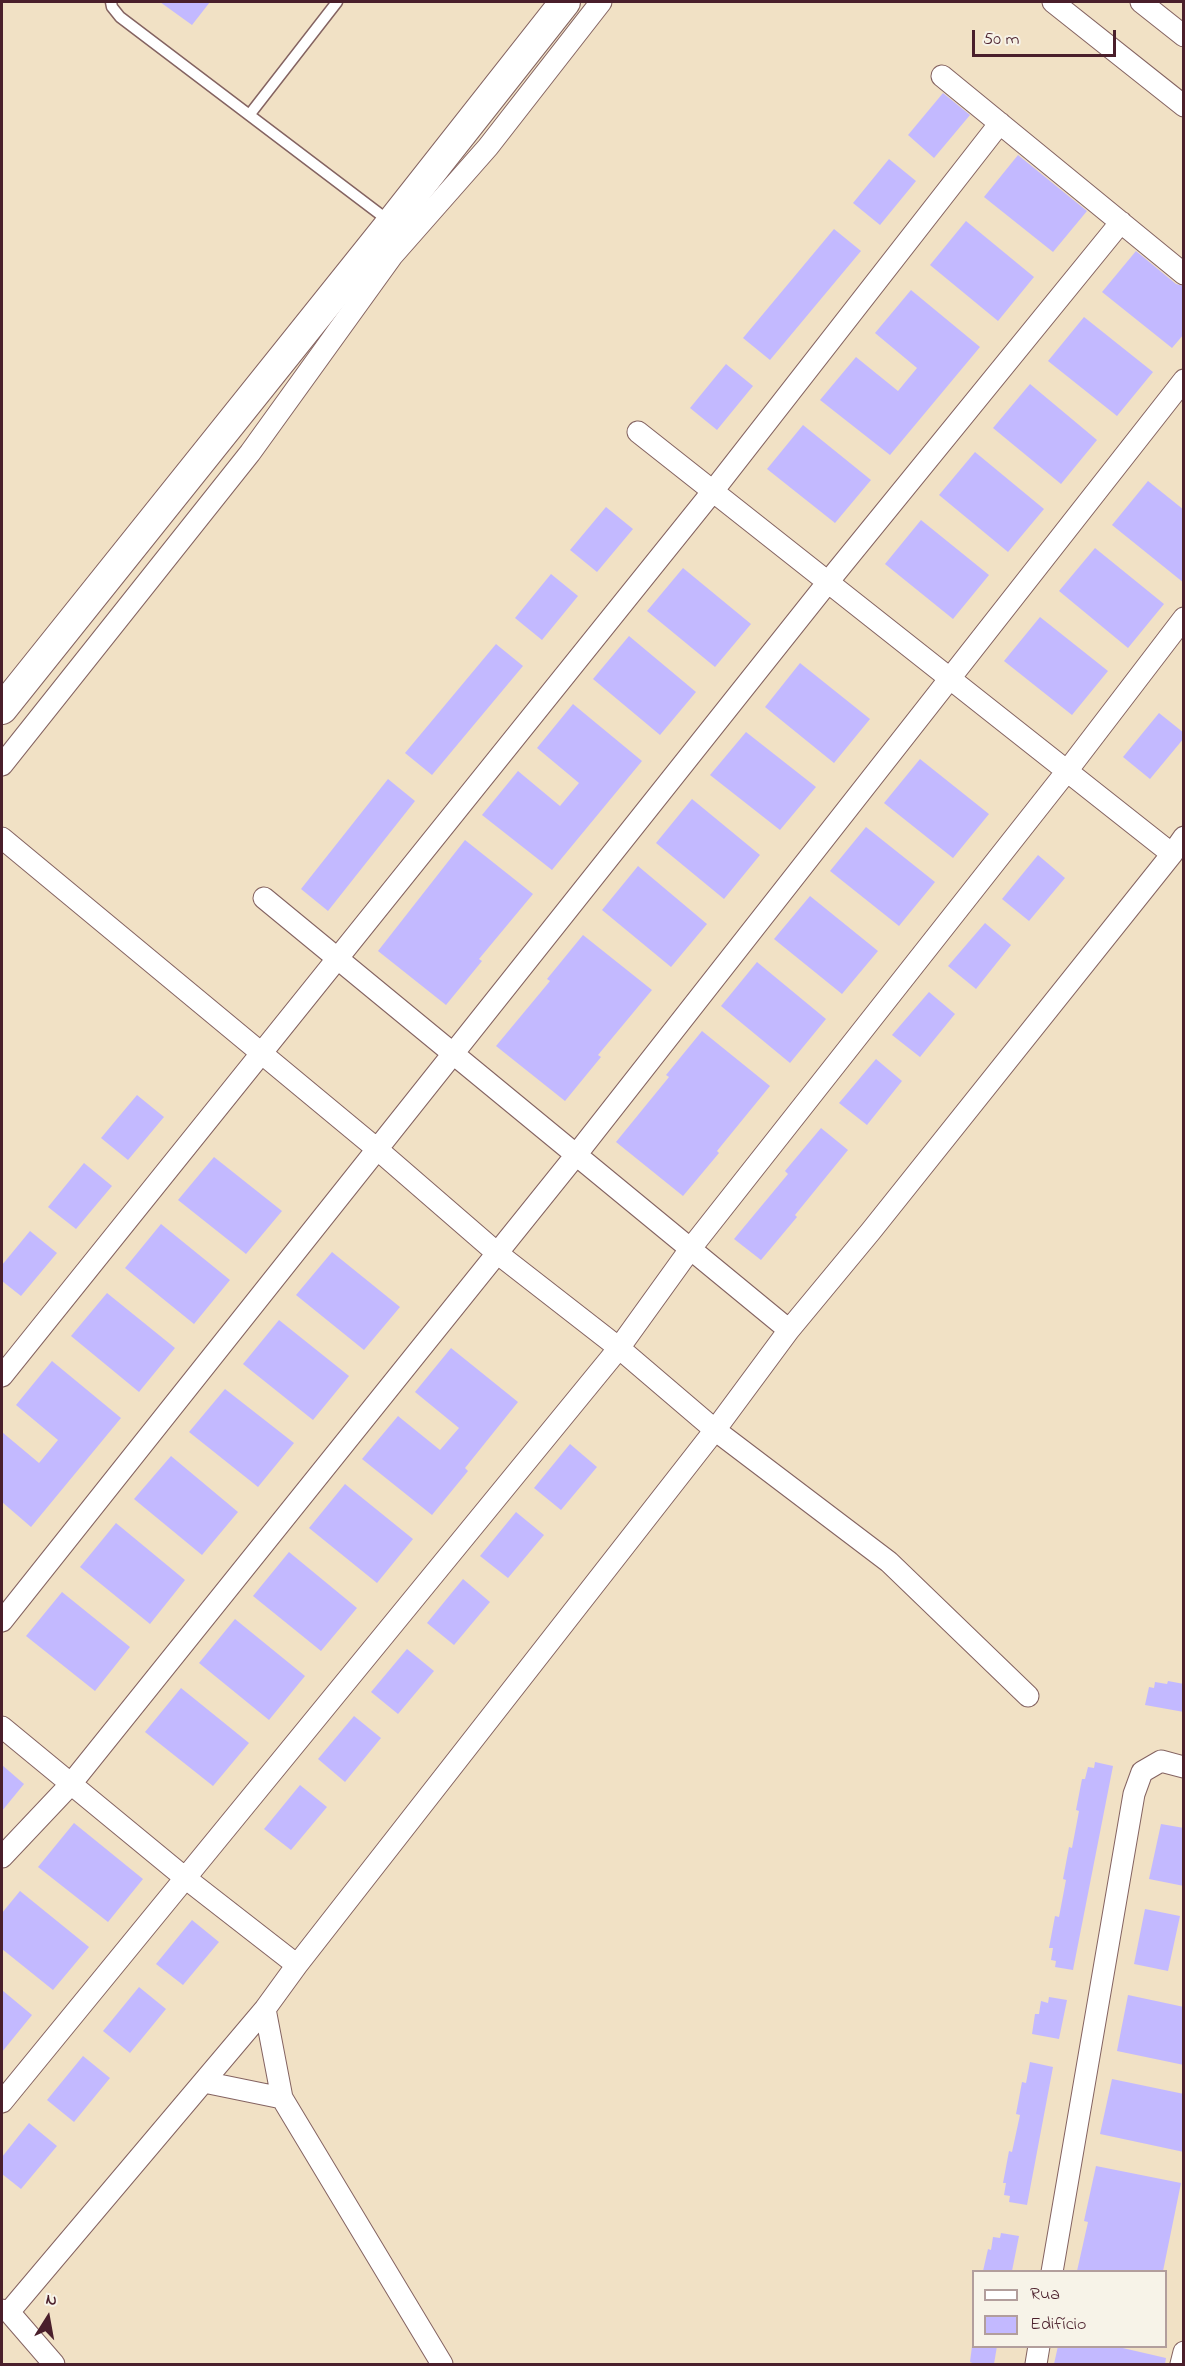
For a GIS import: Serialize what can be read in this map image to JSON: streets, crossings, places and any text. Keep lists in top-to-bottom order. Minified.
{"legend":["Rua","Edifício"],"scale_bar":"50 m","north":"top"}
